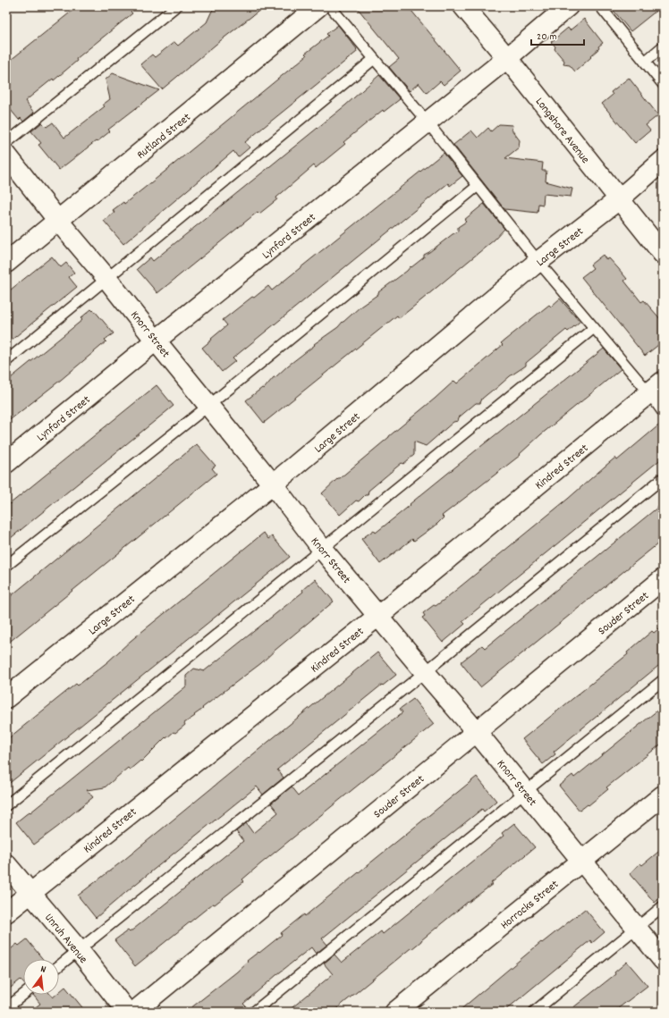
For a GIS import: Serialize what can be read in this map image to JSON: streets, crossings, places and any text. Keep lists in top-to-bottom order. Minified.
{"streets":{"street":["Longshore Avenue","Rutland Street","Lynford Street","Large Street","Knorr Street","Kindred Street","Souder Street","Horrocks Street","Unruh Avenue"]},"crossings":[["Longshore Avenue","Lynford Street"],["Longshore Avenue","Large Street"],["Rutland Street","Knorr Street"],["Lynford Street","Knorr Street"],["Large Street","Knorr Street"],["Knorr Street","Kindred Street"],["Knorr Street","Souder Street"],["Knorr Street","Horrocks Street"],["Kindred Street","Unruh Avenue"]],"scale_bar":"20 m","north":"top"}
